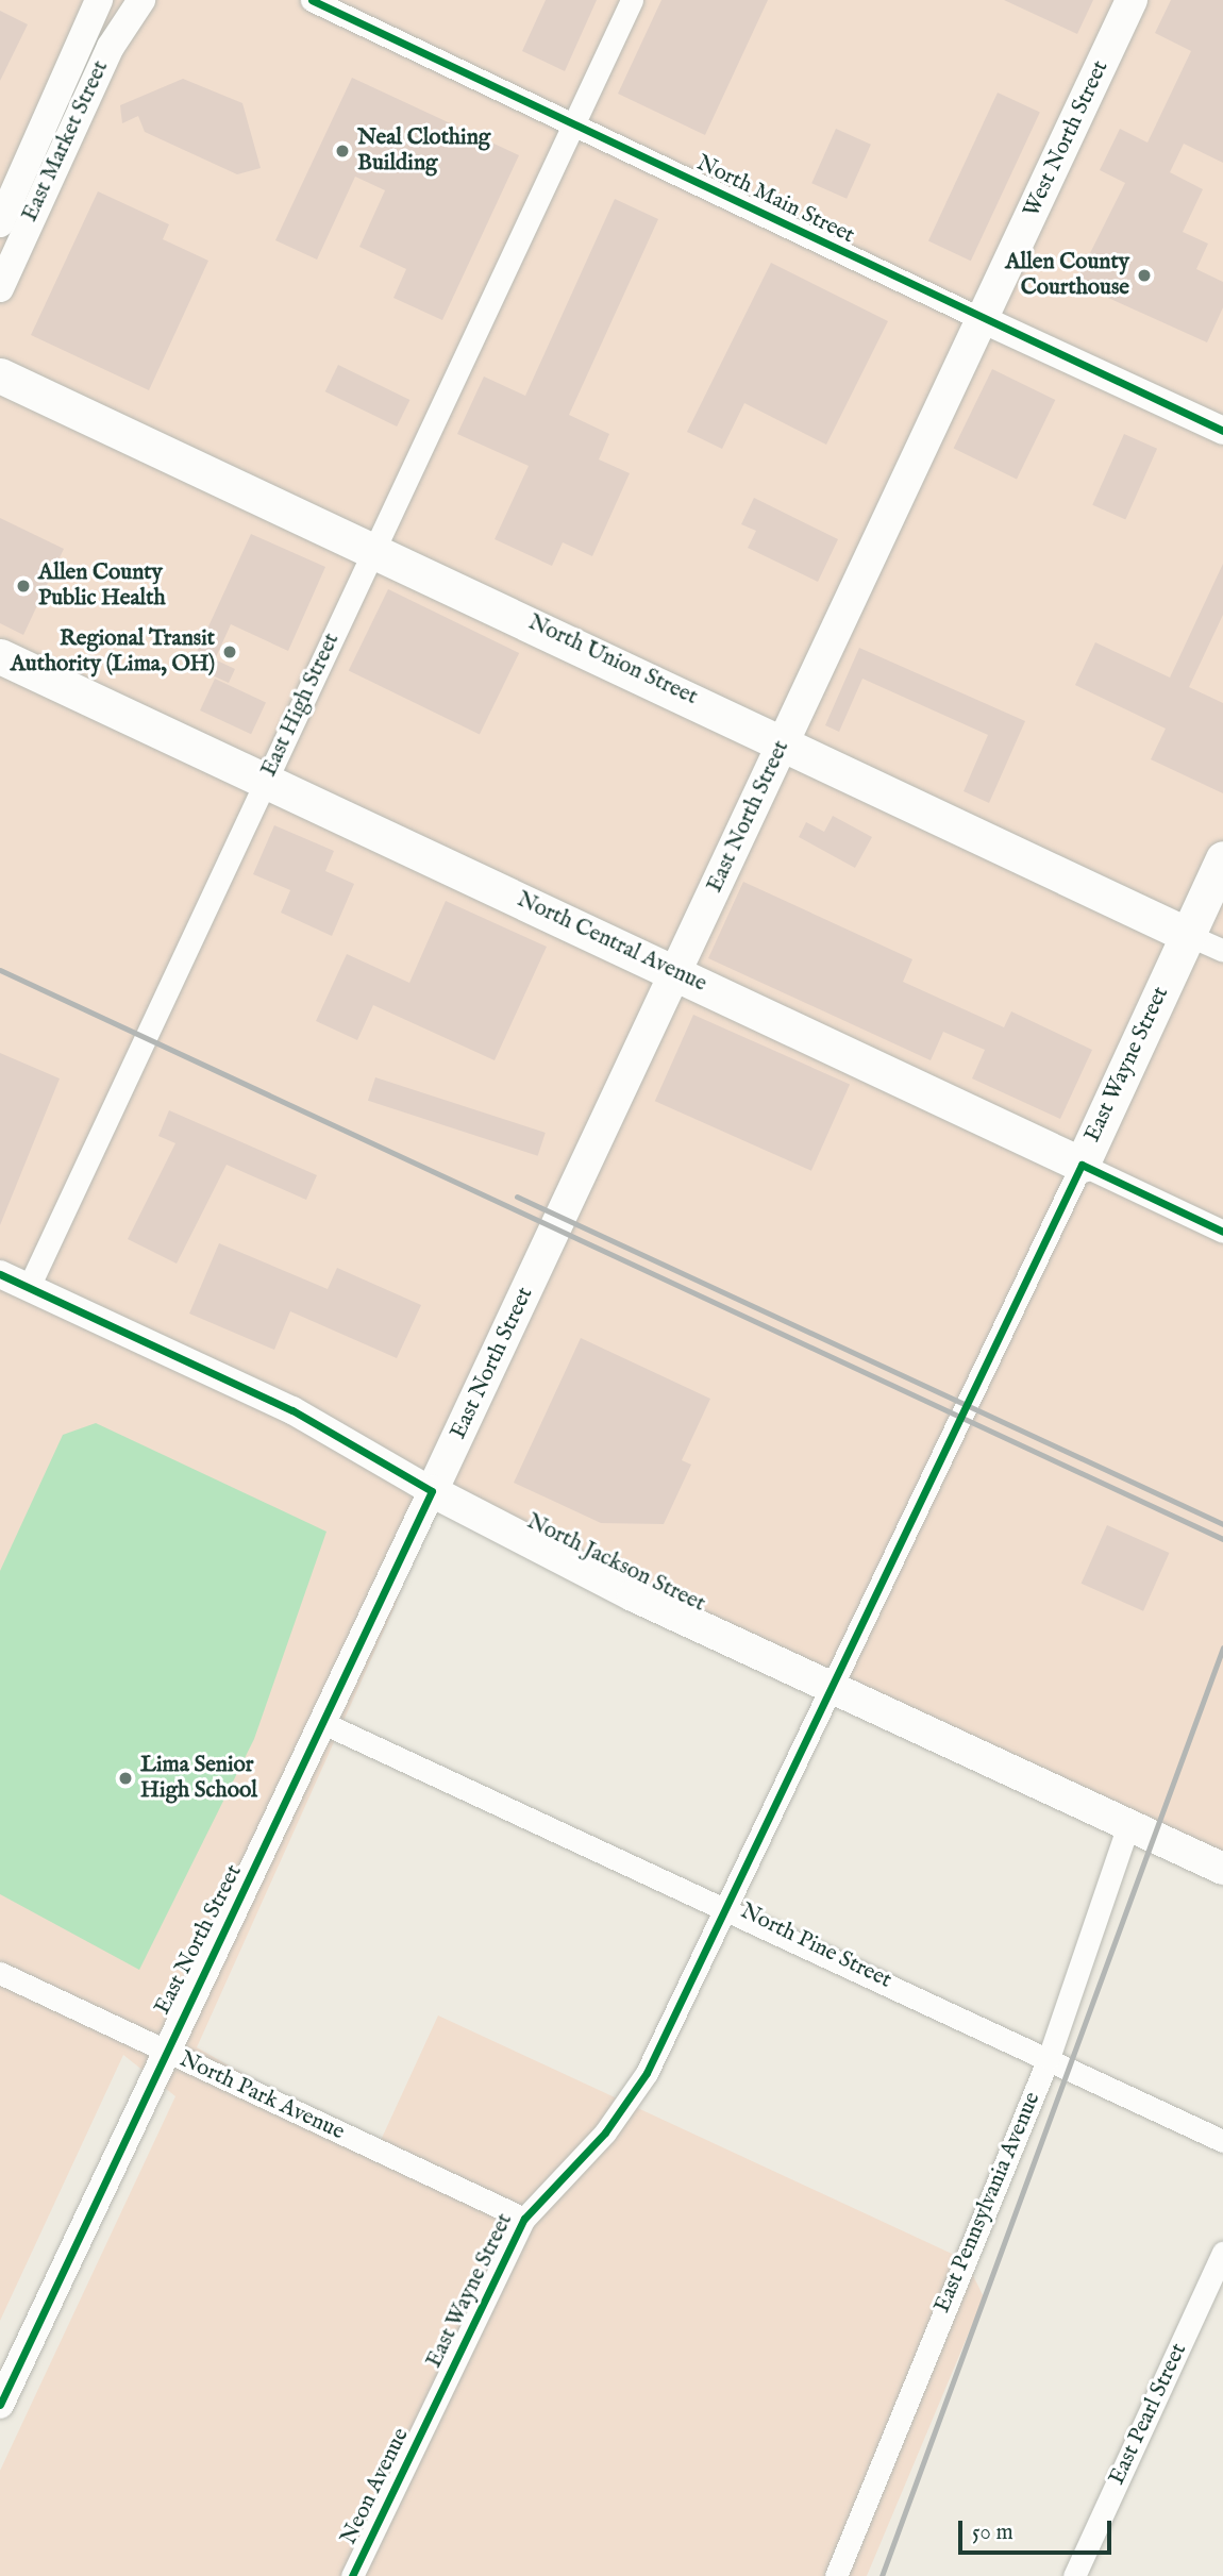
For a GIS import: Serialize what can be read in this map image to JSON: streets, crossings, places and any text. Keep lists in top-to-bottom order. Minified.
{"streets":{"main road":["West North Street","North Union Street","East North Street","North Central Avenue","East Wayne Street","North Jackson Street"],"street":["East Market Street","North Main Street","East High Street","North Pine Street","North Park Avenue","East Pennsylvania Avenue","East Pearl Street","Neon Avenue"]},"crossings":[["West North Street","North Main Street"],["West North Street","East North Street"],["North Main Street","East High Street"],["North Main Street","East North Street"],["North Union Street","East High Street"],["North Union Street","East North Street"],["North Union Street","East Wayne Street"],["East High Street","North Central Avenue"],["East High Street","North Jackson Street"],["East North Street","North Central Avenue"],["East North Street","North Jackson Street"],["East North Street","North Pine Street"],["East North Street","North Park Avenue"],["North Central Avenue","East Wayne Street"],["East Wayne Street","North Jackson Street"],["East Wayne Street","North Pine Street"],["East Wayne Street","North Park Avenue"],["East Wayne Street","Neon Avenue"],["North Jackson Street","East Pennsylvania Avenue"],["North Pine Street","East Pennsylvania Avenue"]],"places":["Neal Clothing Building","Allen County Courthouse","Allen County Public Health","Regional Transit Authority (Lima, OH)","Lima Senior High School"],"scale_bar":"50 m"}
